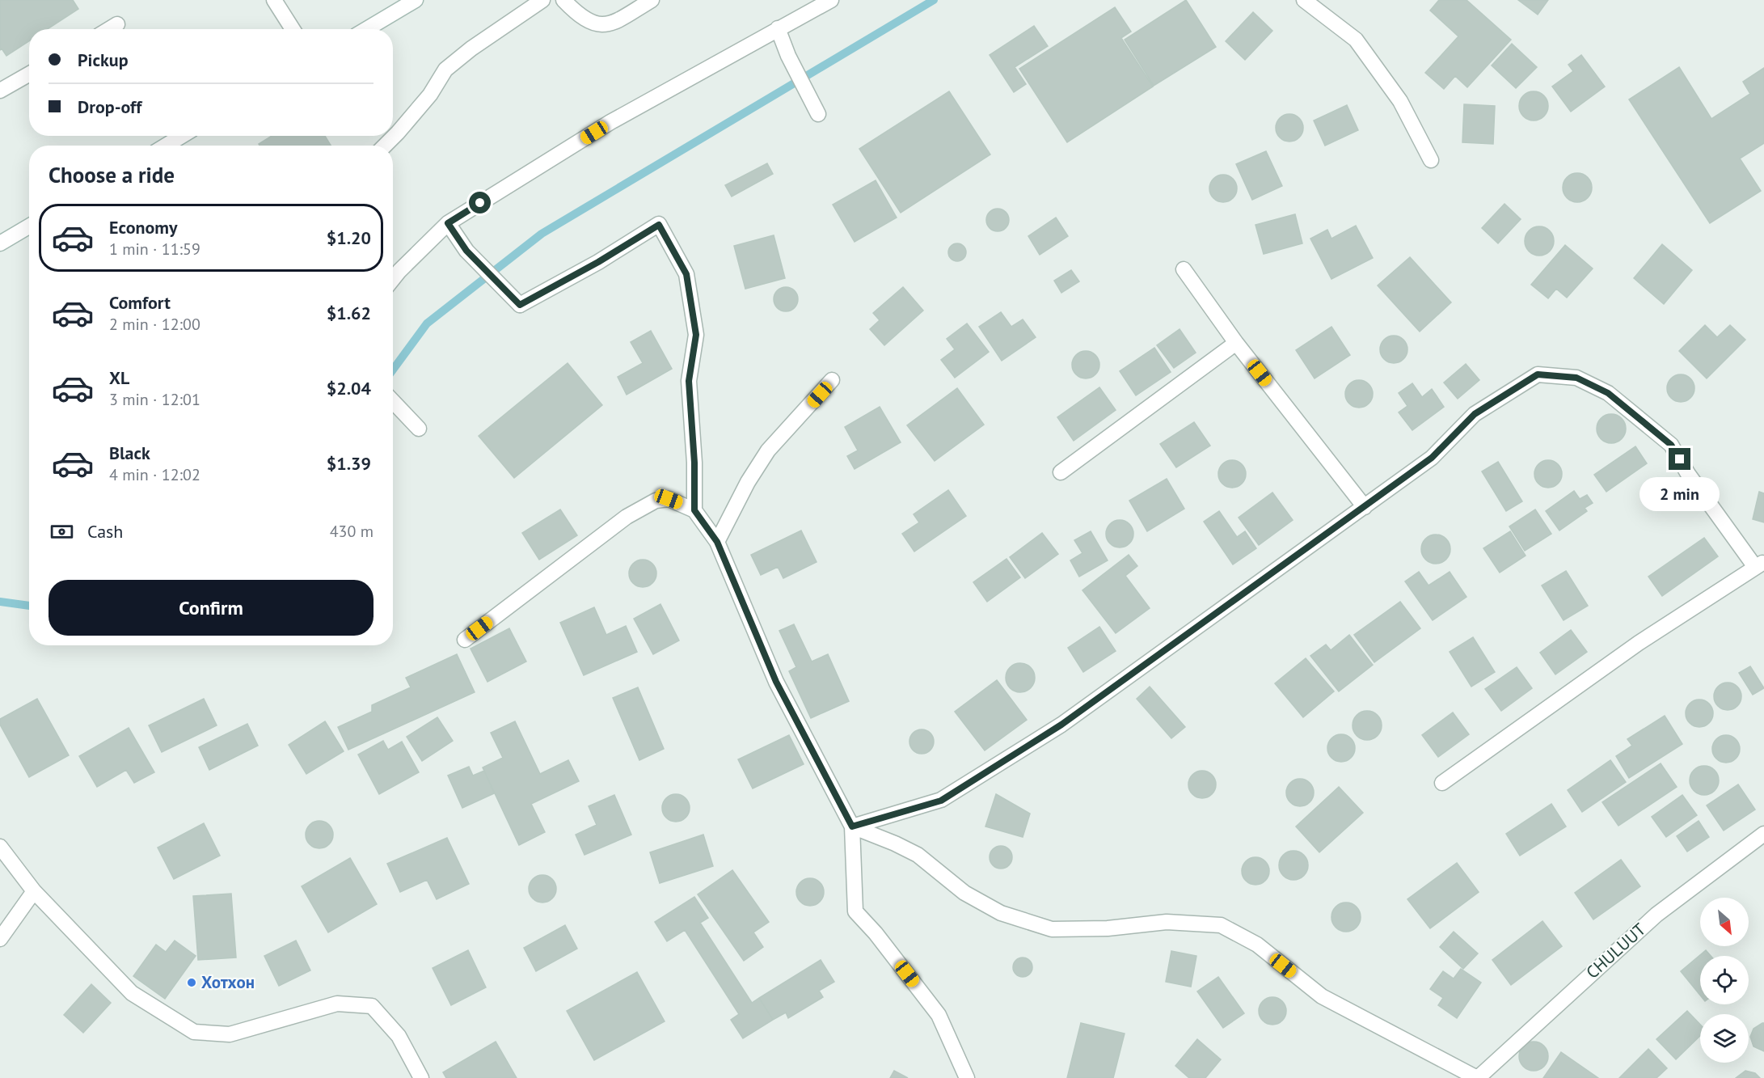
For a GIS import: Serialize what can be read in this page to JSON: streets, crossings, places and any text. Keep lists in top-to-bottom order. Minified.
{"streets":{"street":["CHULUUT"]},"places":["Хотхон"],"north":"bottom right","page":{"banner":["Pickup","Drop-off"],"heading":"Choose a ride","list":[{"name":"Economy","note":"1 min · 11:59","value":"$1.20"},{"name":"Comfort","note":"2 min · 12:00","value":"$1.62"},{"name":"XL","note":"3 min · 12:01","value":"$2.04"},{"name":"Black","note":"4 min · 12:02","value":"$1.39"}],"bubble":"2 min","pay":["Cash","430 m"],"buttons":"Confirm"}}
